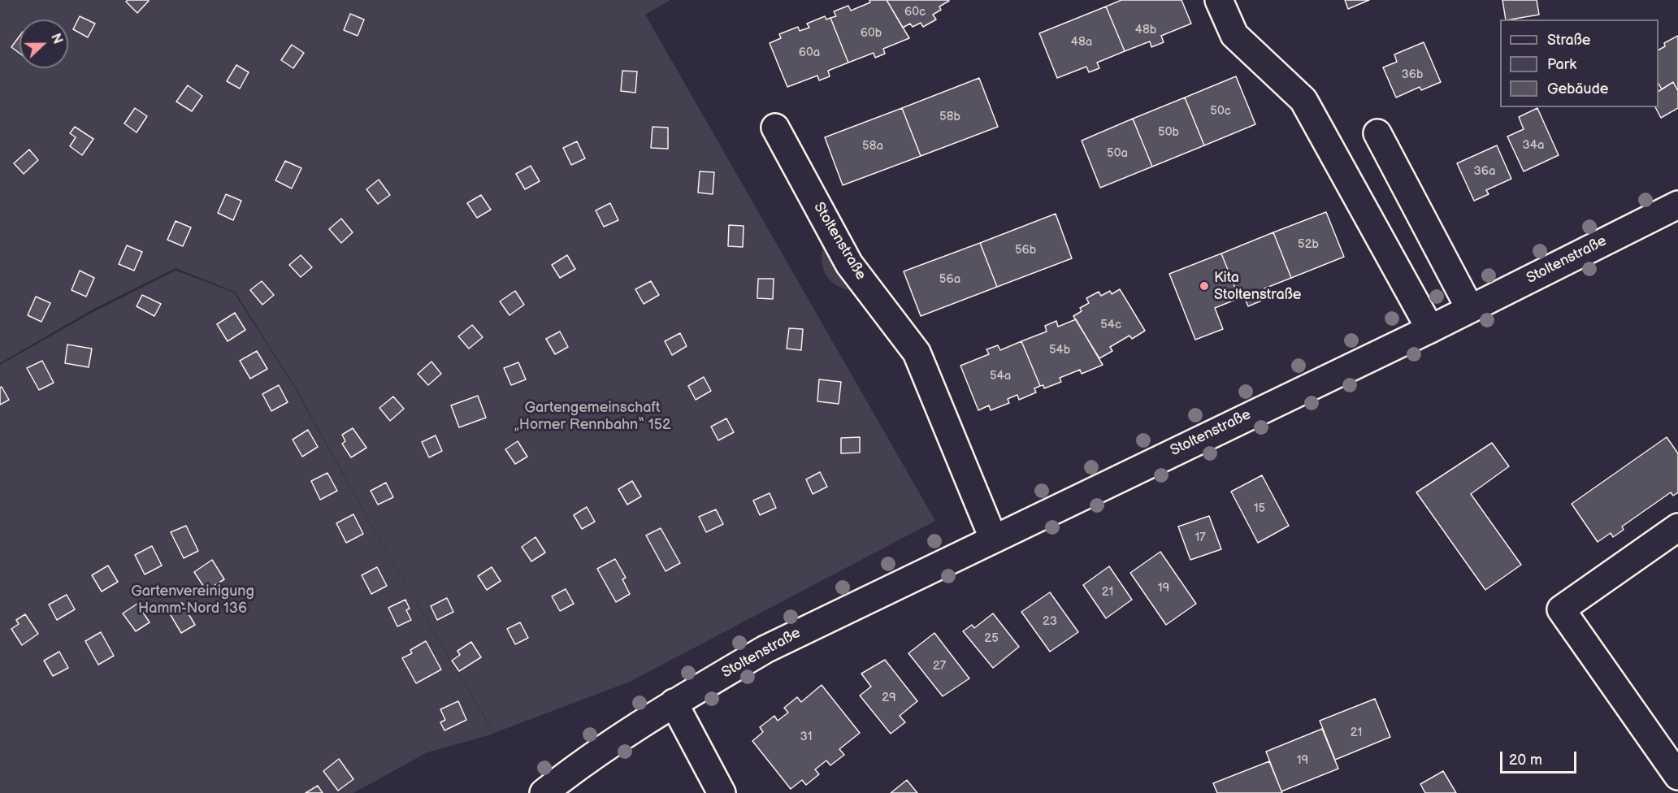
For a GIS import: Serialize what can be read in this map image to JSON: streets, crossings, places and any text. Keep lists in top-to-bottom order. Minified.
{"streets":{"street":["Stoltenstraße"]},"parks":["Gartengemeinschaft „Horner Rennbahn“ 152","Gartenvereinigung Hamm-Nord 136"],"places":["Kita Stoltenstraße"],"house_numbers":["60c","48b","60b","48a","60a","36b","50c","58b","50b","34a","58a","50a","36a","52b","56b","56a","54c","54b","54a","15","17","19","21","23","25","27","29","21","31","19"],"legend":["Straße","Park","Gebäude"],"scale_bar":"20 m","north":"right"}
